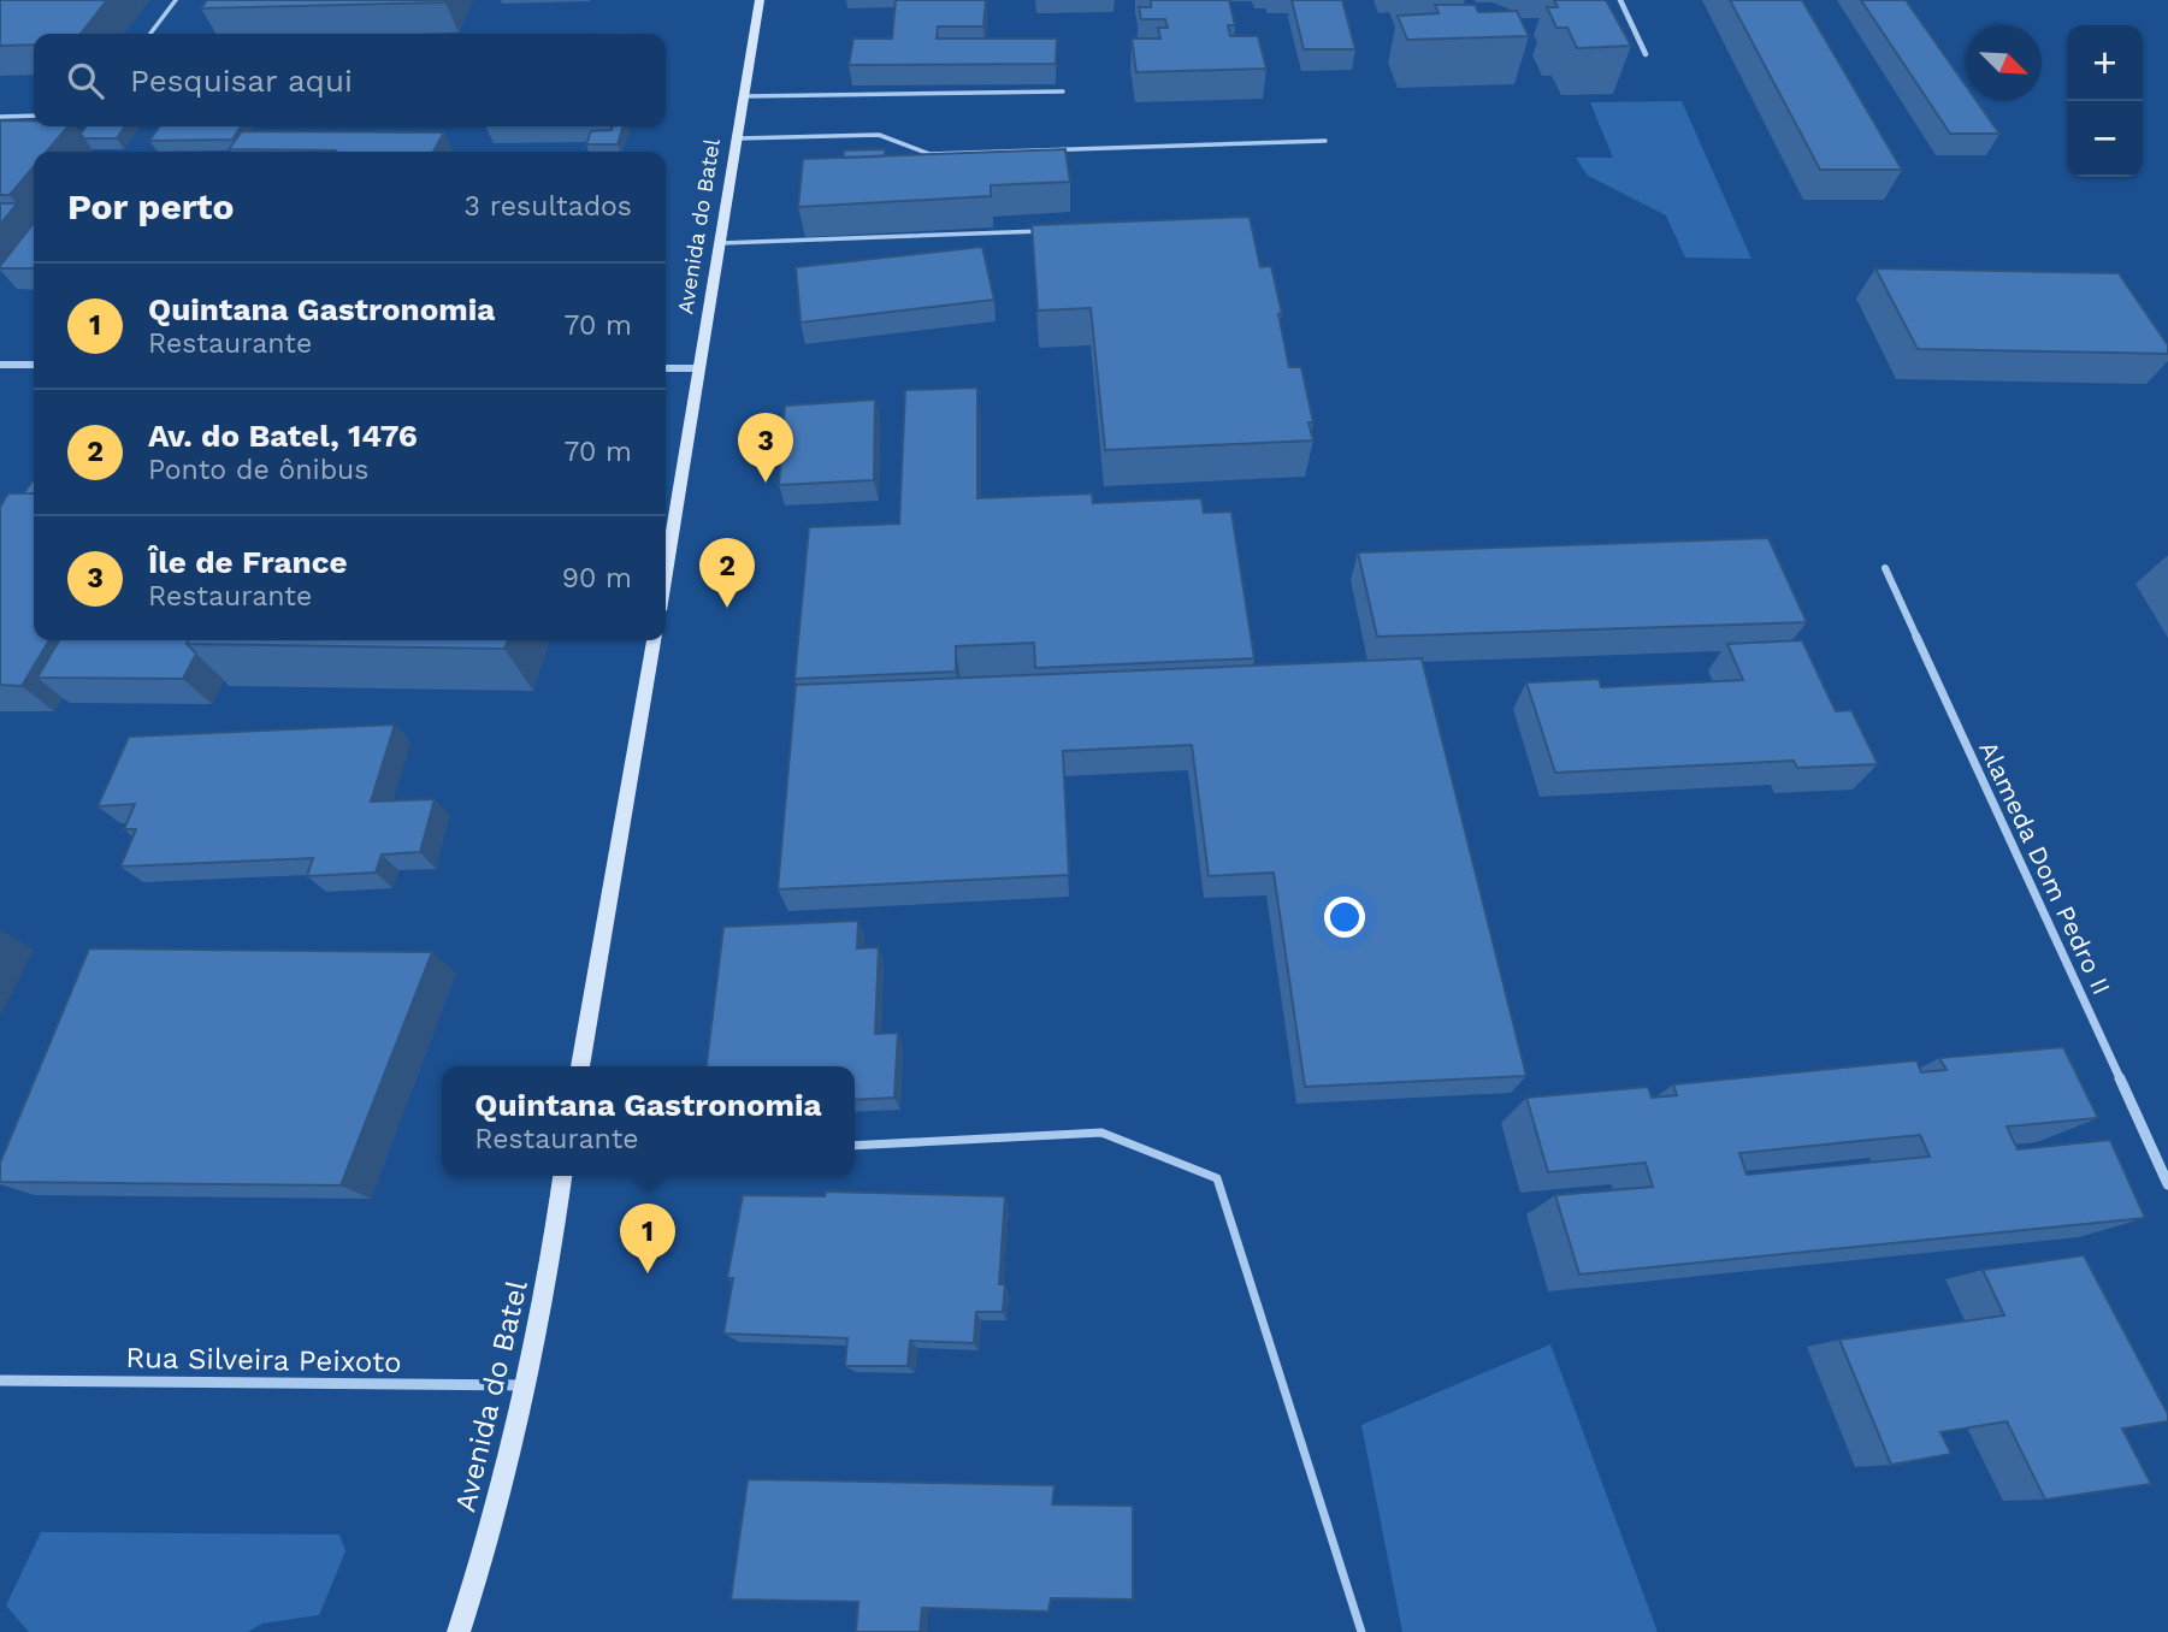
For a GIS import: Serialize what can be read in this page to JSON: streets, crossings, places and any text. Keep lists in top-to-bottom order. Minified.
{"streets":{"main road":["Avenida do Batel"],"street":["Alameda Dom Pedro II","Rua Silveira Peixoto"]},"crossings":[["Avenida do Batel","Rua Silveira Peixoto"]],"north":"bottom right","page":{"map_buttons":["+","−"],"search":"Pesquisar aqui","heading":["Por perto","3 resultados"],"list":[{"mark":"1","name":"Quintana Gastronomia","note":"Restaurante","value":"70 m"},{"mark":"2","name":"Av. do Batel, 1476","note":"Ponto de ônibus","value":"70 m"},{"mark":"3","name":"Île de France","note":"Restaurante","value":"90 m"}],"pins":["3","2","1"],"popup":["Quintana Gastronomia","Restaurante"]}}
